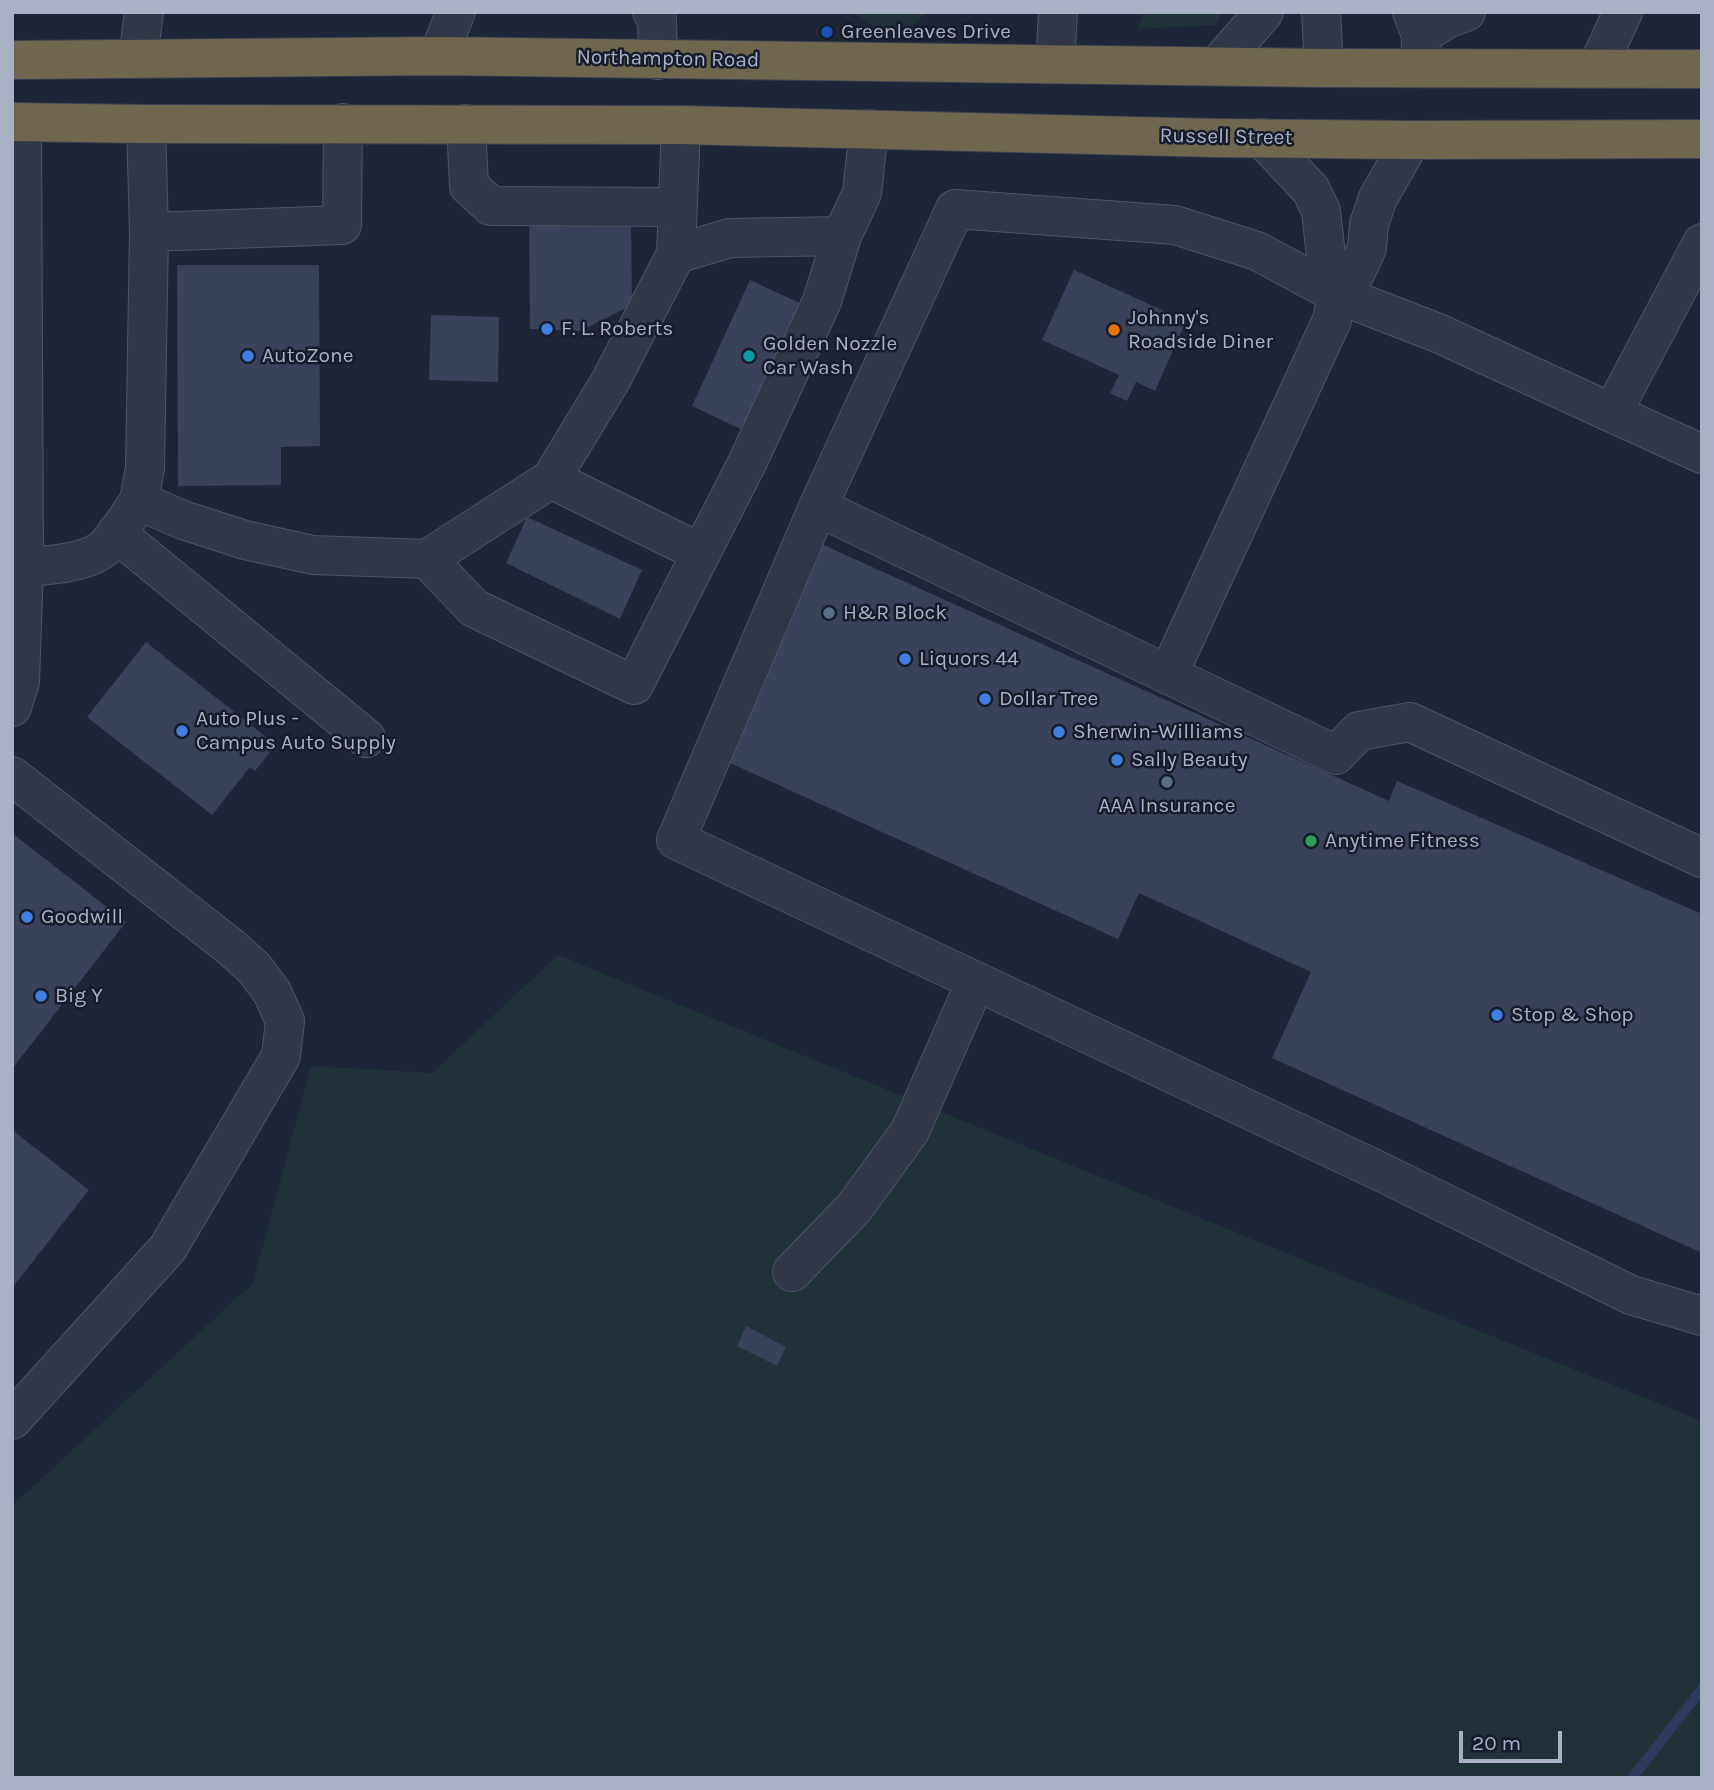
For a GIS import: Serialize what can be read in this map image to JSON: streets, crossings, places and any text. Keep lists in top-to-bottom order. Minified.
{"streets":{"highway":["Northampton Road","Russell Street"]},"places":["Greenleaves Drive","F. L. Roberts","Johnny's Roadside Diner","AutoZone","Golden Nozzle Car Wash","H&R Block","Liquors 44","Dollar Tree","Auto Plus - Campus Auto Supply","Sherwin-Williams","Sally Beauty","AAA Insurance","Anytime Fitness","Goodwill","Big Y","Stop & Shop"],"scale_bar":"20 m"}
